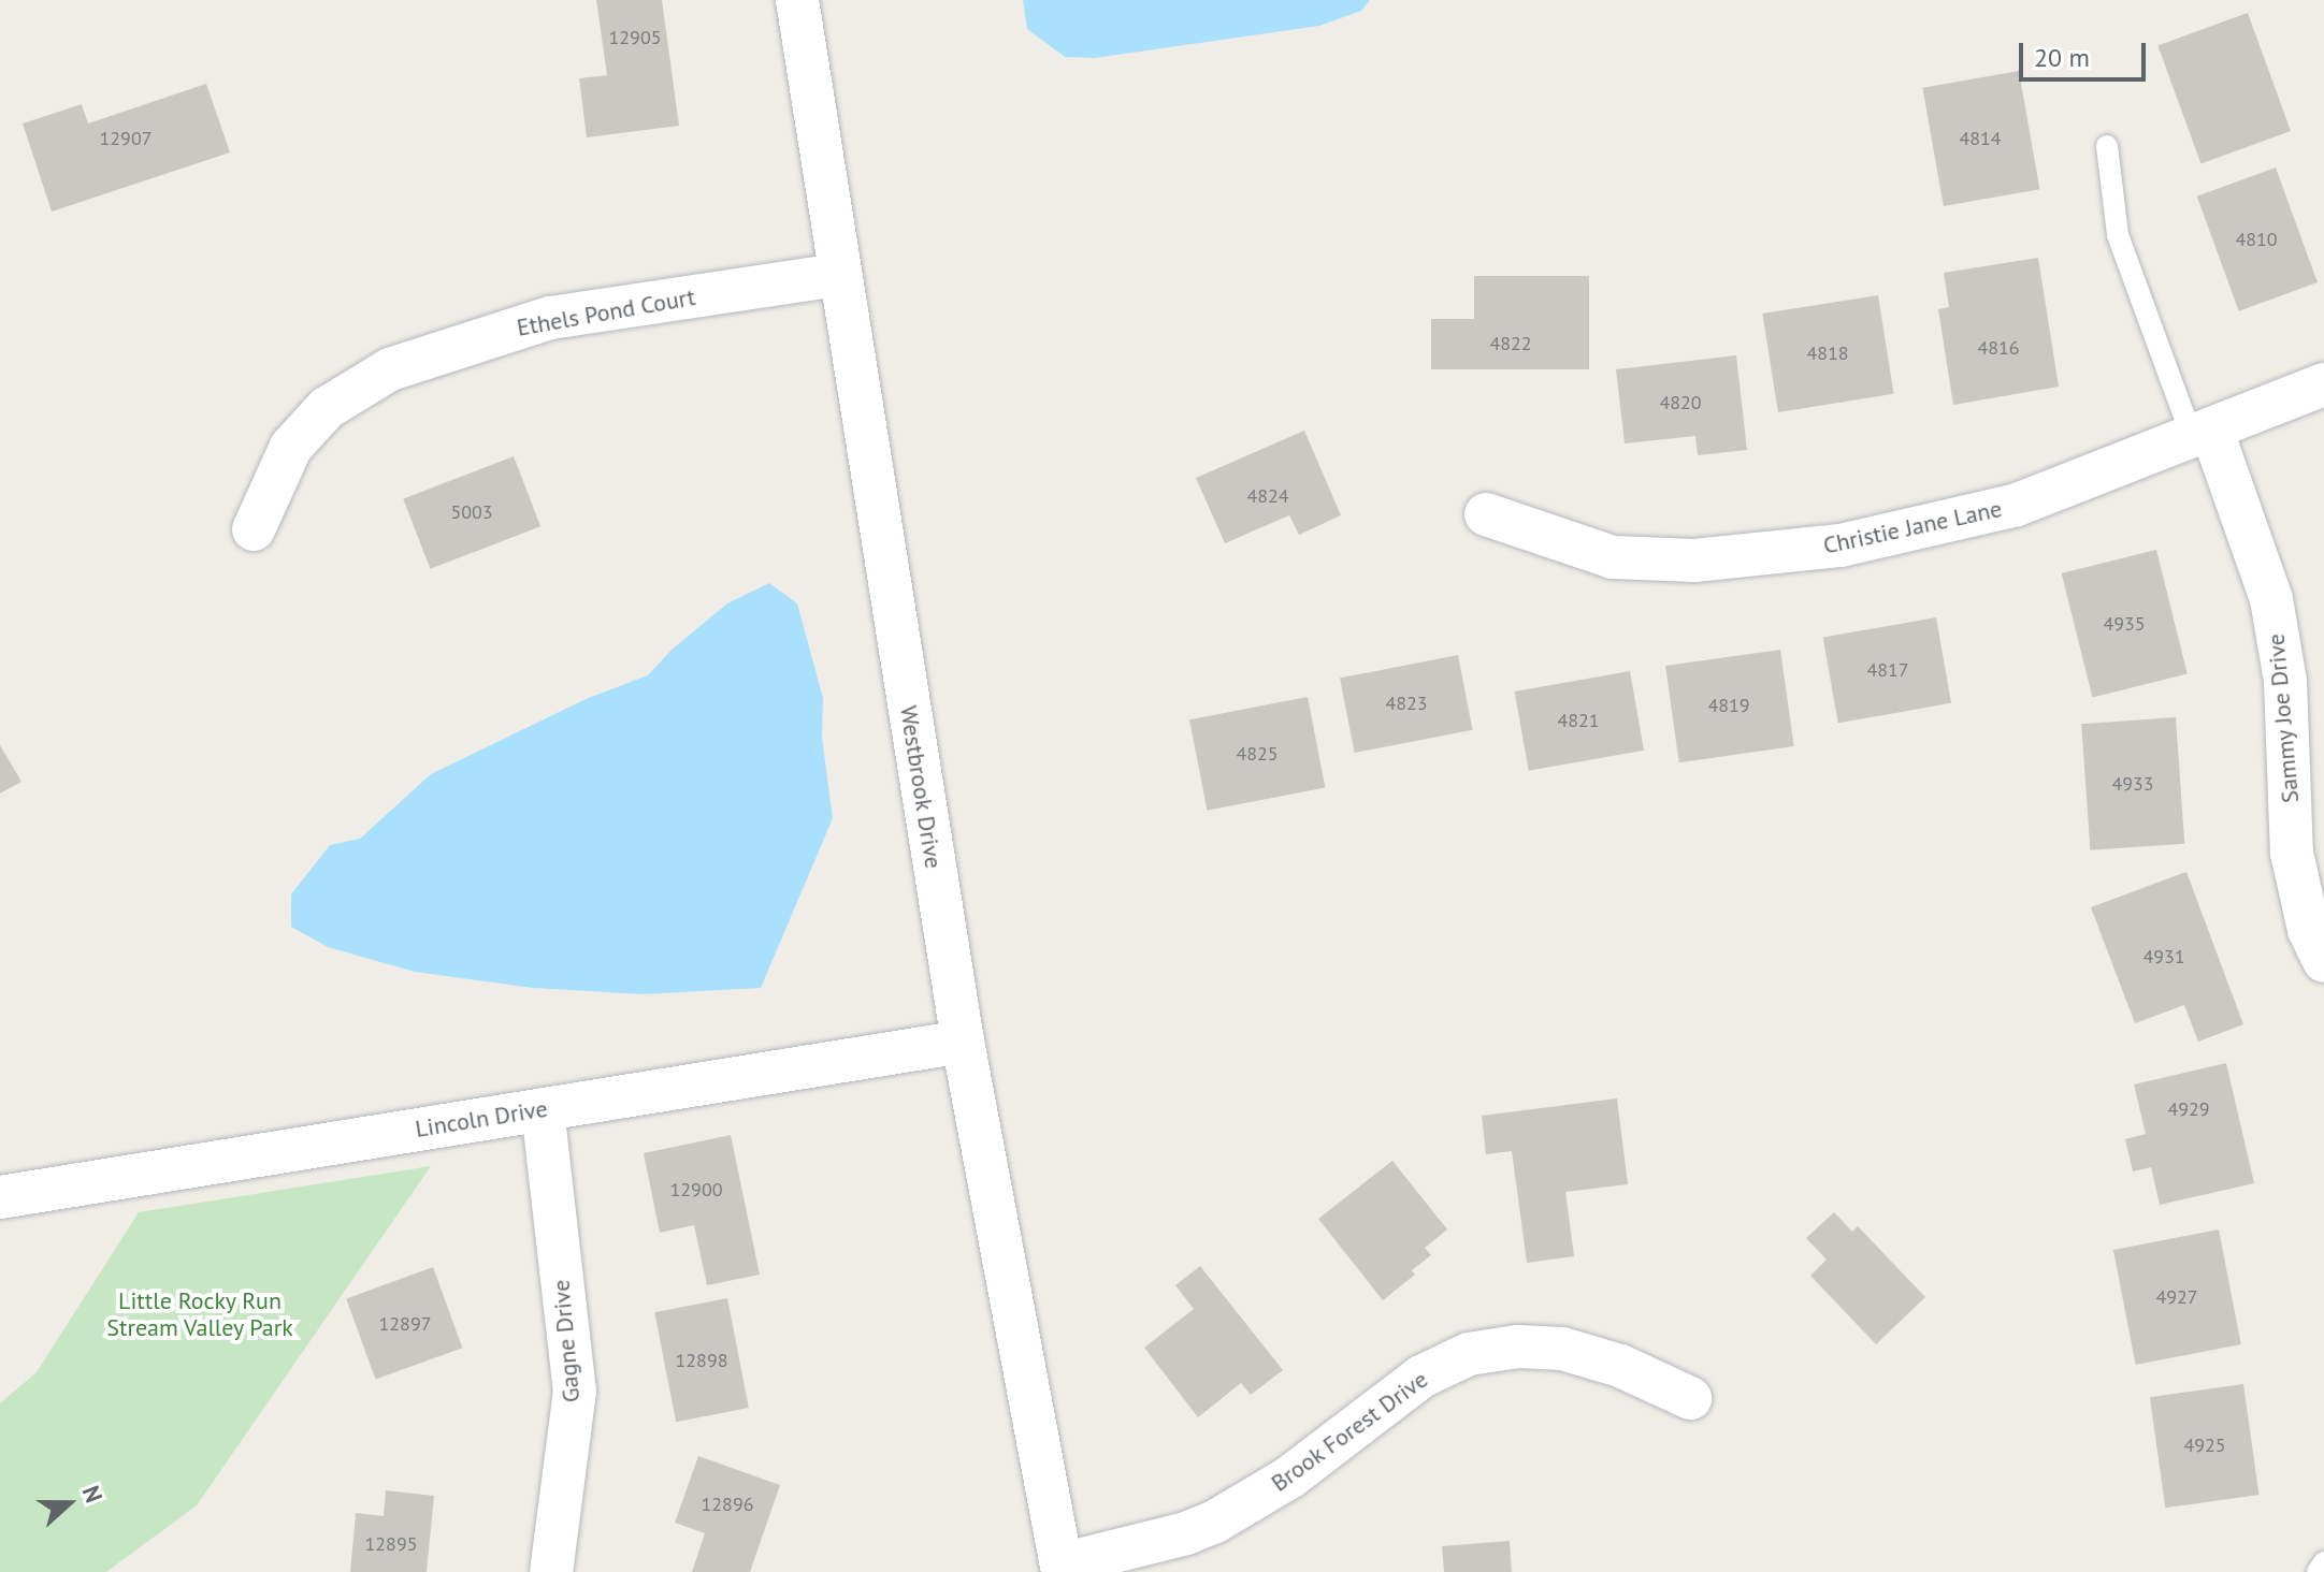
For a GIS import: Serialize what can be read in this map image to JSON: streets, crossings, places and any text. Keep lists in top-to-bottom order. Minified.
{"streets":{"street":["Ethels Pond Court","Christie Jane Lane","Sammy Joe Drive","Westbrook Drive","Lincoln Drive","Gagne Drive","Brook Forest Drive"]},"crossings":[["Ethels Pond Court","Westbrook Drive"],["Christie Jane Lane","Sammy Joe Drive"],["Westbrook Drive","Lincoln Drive"],["Westbrook Drive","Brook Forest Drive"],["Lincoln Drive","Gagne Drive"]],"parks":["Little Rocky Run Stream Valley Park"],"house_numbers":["12905","12907","4814","4810","4822","4816","4818","4820","4824","5003","4935","4817","4823","4819","4821","4825","4933","4931","4929","12900","4927","12897","12898","4925","12896","12895"],"scale_bar":"20 m","north":"right"}
